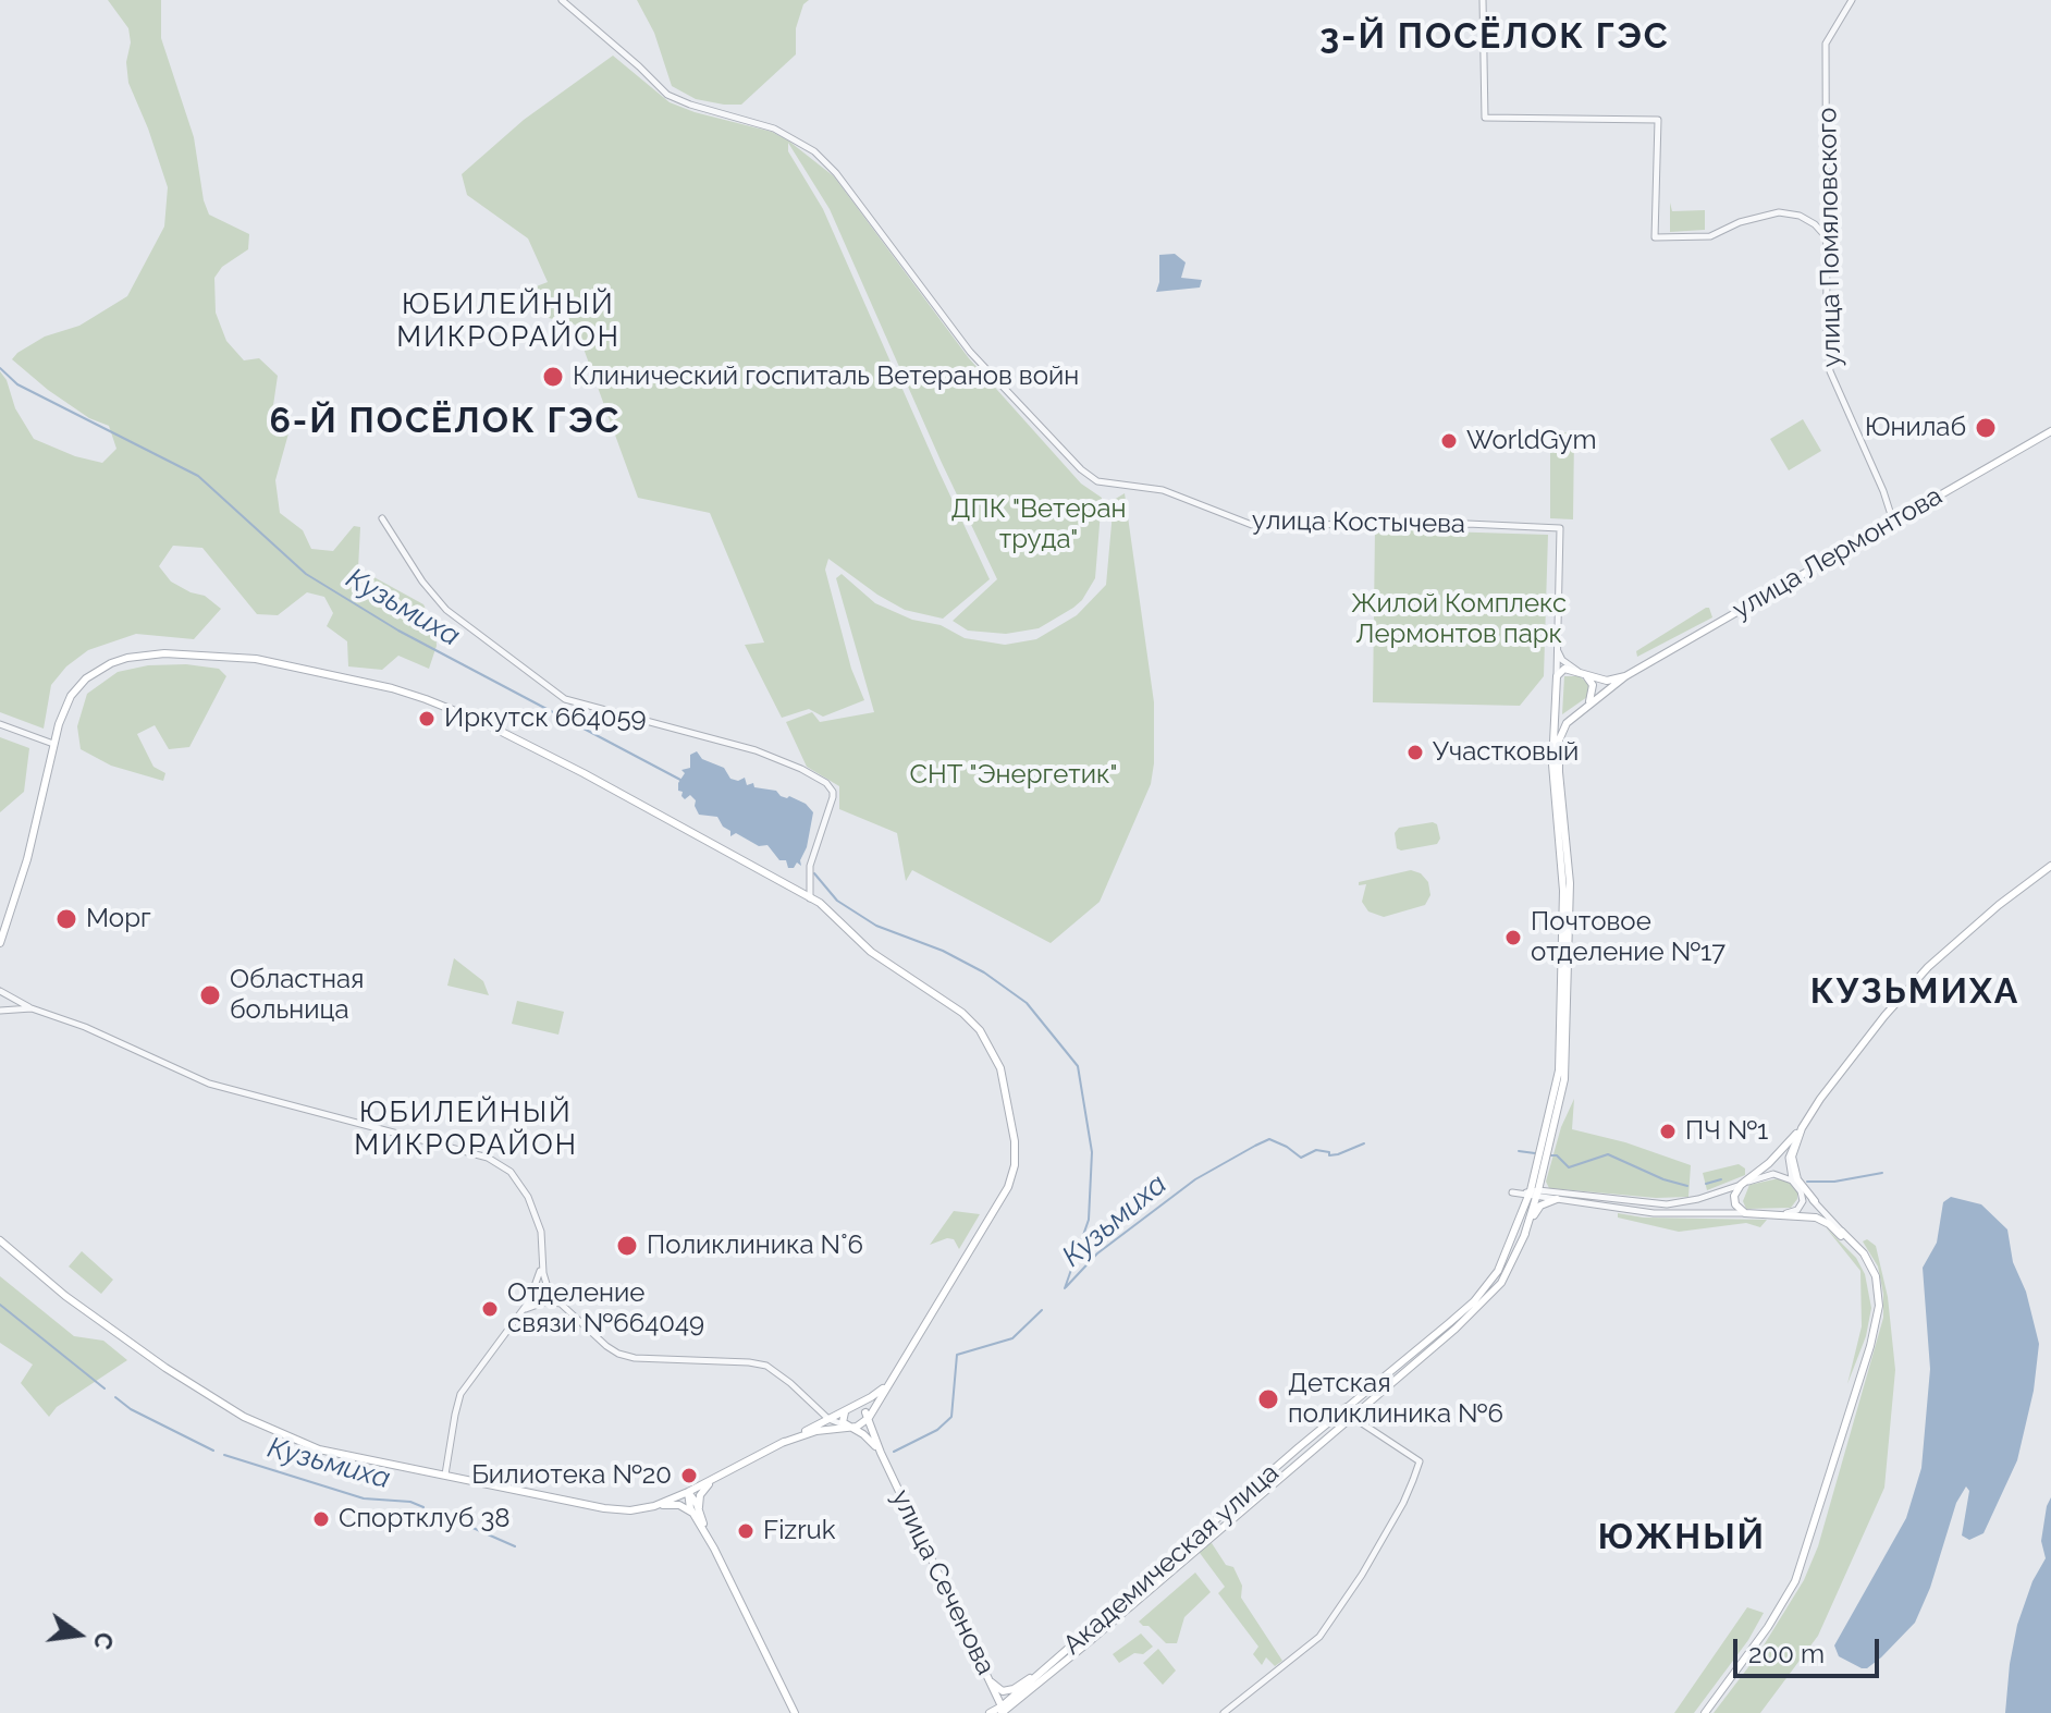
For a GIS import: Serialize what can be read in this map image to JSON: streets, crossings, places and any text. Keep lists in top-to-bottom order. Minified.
{"streets":{"main road":["улица Лермонтова","Академическая улица","улица Сеченова"],"street":["улица Помяловского","улица Костычева"]},"crossings":[["улица Помяловского","улица Лермонтова"],["улица Лермонтова","Академическая улица"],["Академическая улица","улица Сеченова"]],"districts":["3-Й ПОСЁЛОК ГЭС","ЮБИЛЕЙНЫЙ МИКРОРАЙОН","6-Й ПОСЁЛОК ГЭС","КУЗЬМИХА","ЮБИЛЕЙНЫЙ МИКРОРАЙОН","ЮЖНЫЙ"],"water":["Кузьмиха"],"parks":["ДПК \"Ветеран труда\"","Жилой Комплекс Лермонтов парк","СНТ \"Энергетик\""],"places":["Клинический госпиталь Ветеранов войн","Юнилаб","WorldGym","Иркутск 664059","Участковый","Морг","Почтовое отделение №17","Областная больница","ПЧ №1","Поликлиника N°6","Отделение связи №664049","Детская поликлиника №6","Билиотека №20","Спортклуб 38","Fizruk"],"scale_bar":"200 m","north":"right"}
